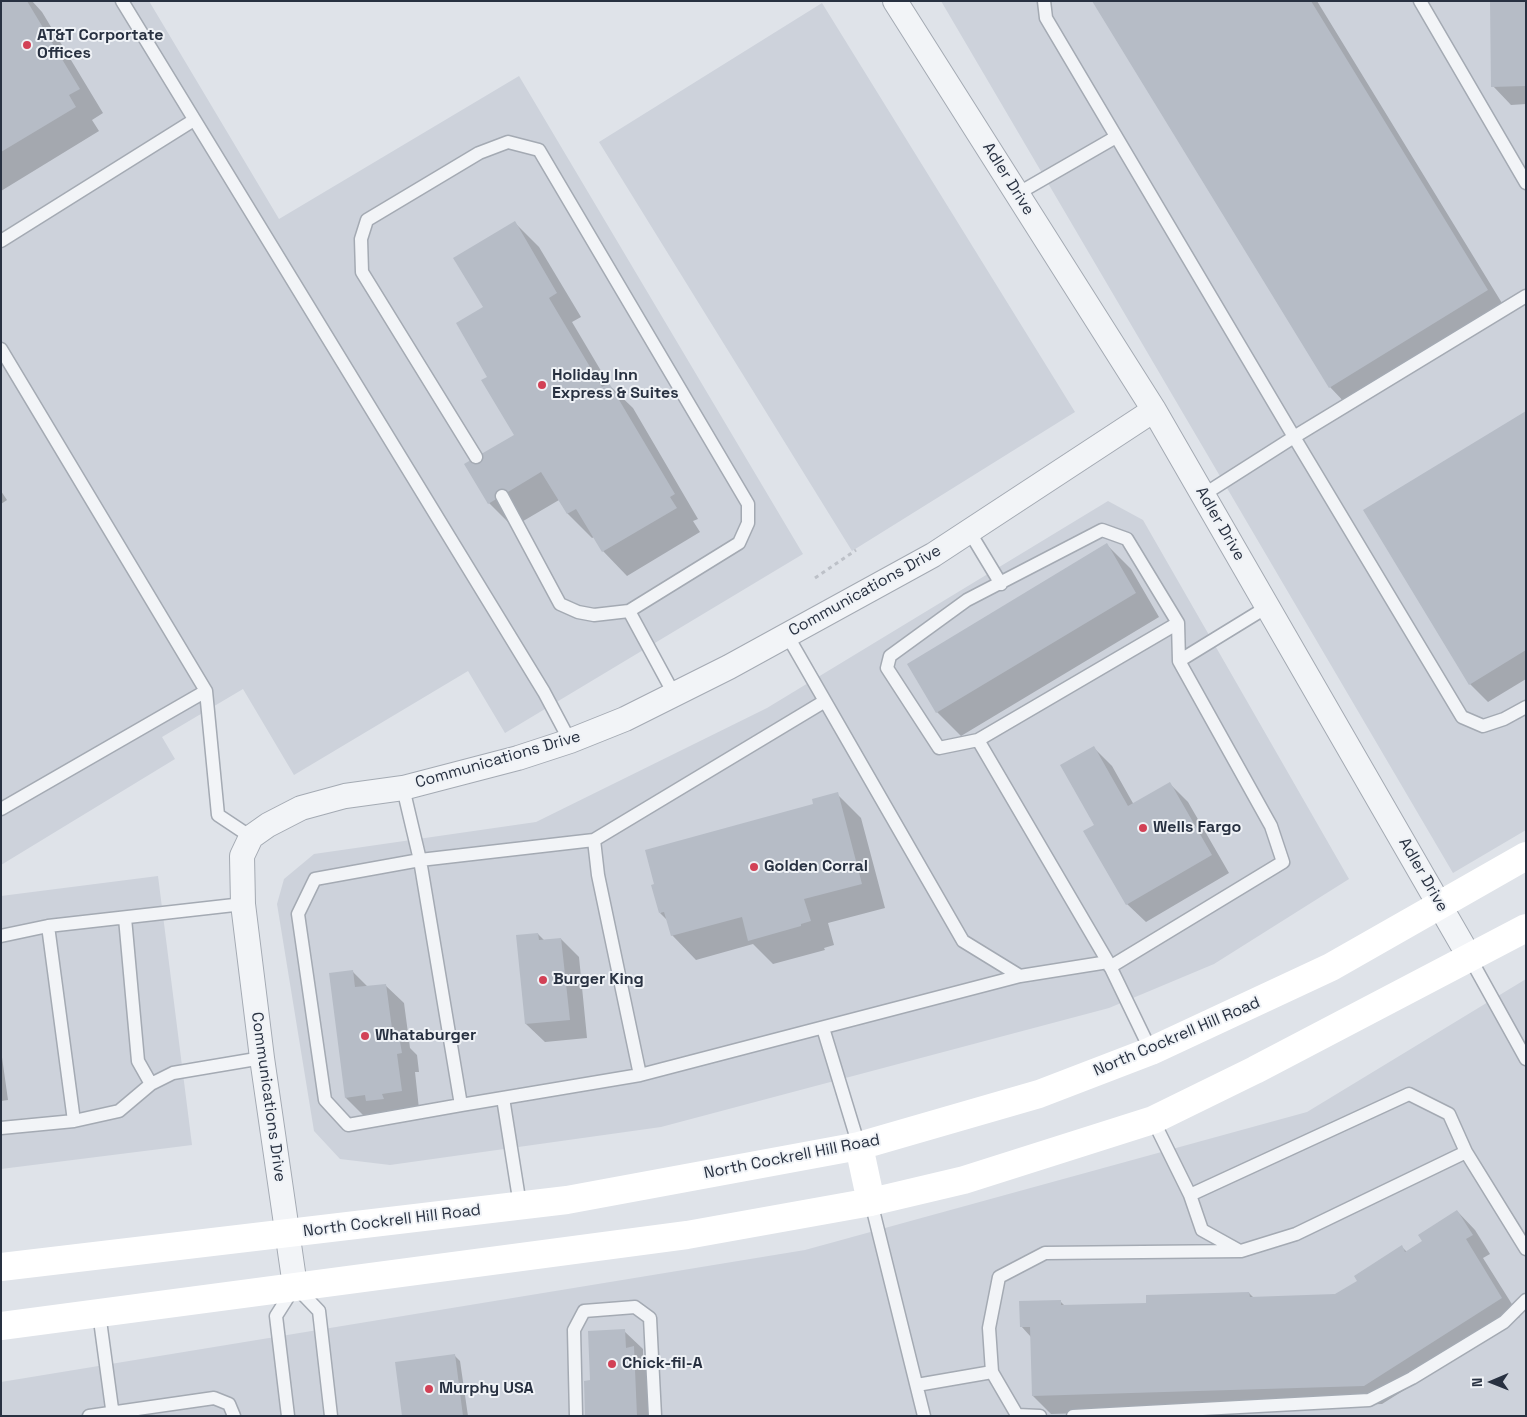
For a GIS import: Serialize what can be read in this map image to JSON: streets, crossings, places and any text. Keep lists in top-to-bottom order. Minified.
{"streets":{"main road":["North Cockrell Hill Road"],"street":["Adler Drive","Communications Drive"]},"crossings":[["Adler Drive","Communications Drive"],["Adler Drive","North Cockrell Hill Road"],["Communications Drive","North Cockrell Hill Road"]],"places":["AT&T Corportate Offices","Holiday Inn Express & Suites","Wells Fargo","Golden Corral","Burger King","Whataburger","Chick-fil-A","Murphy USA"],"north":"left"}
